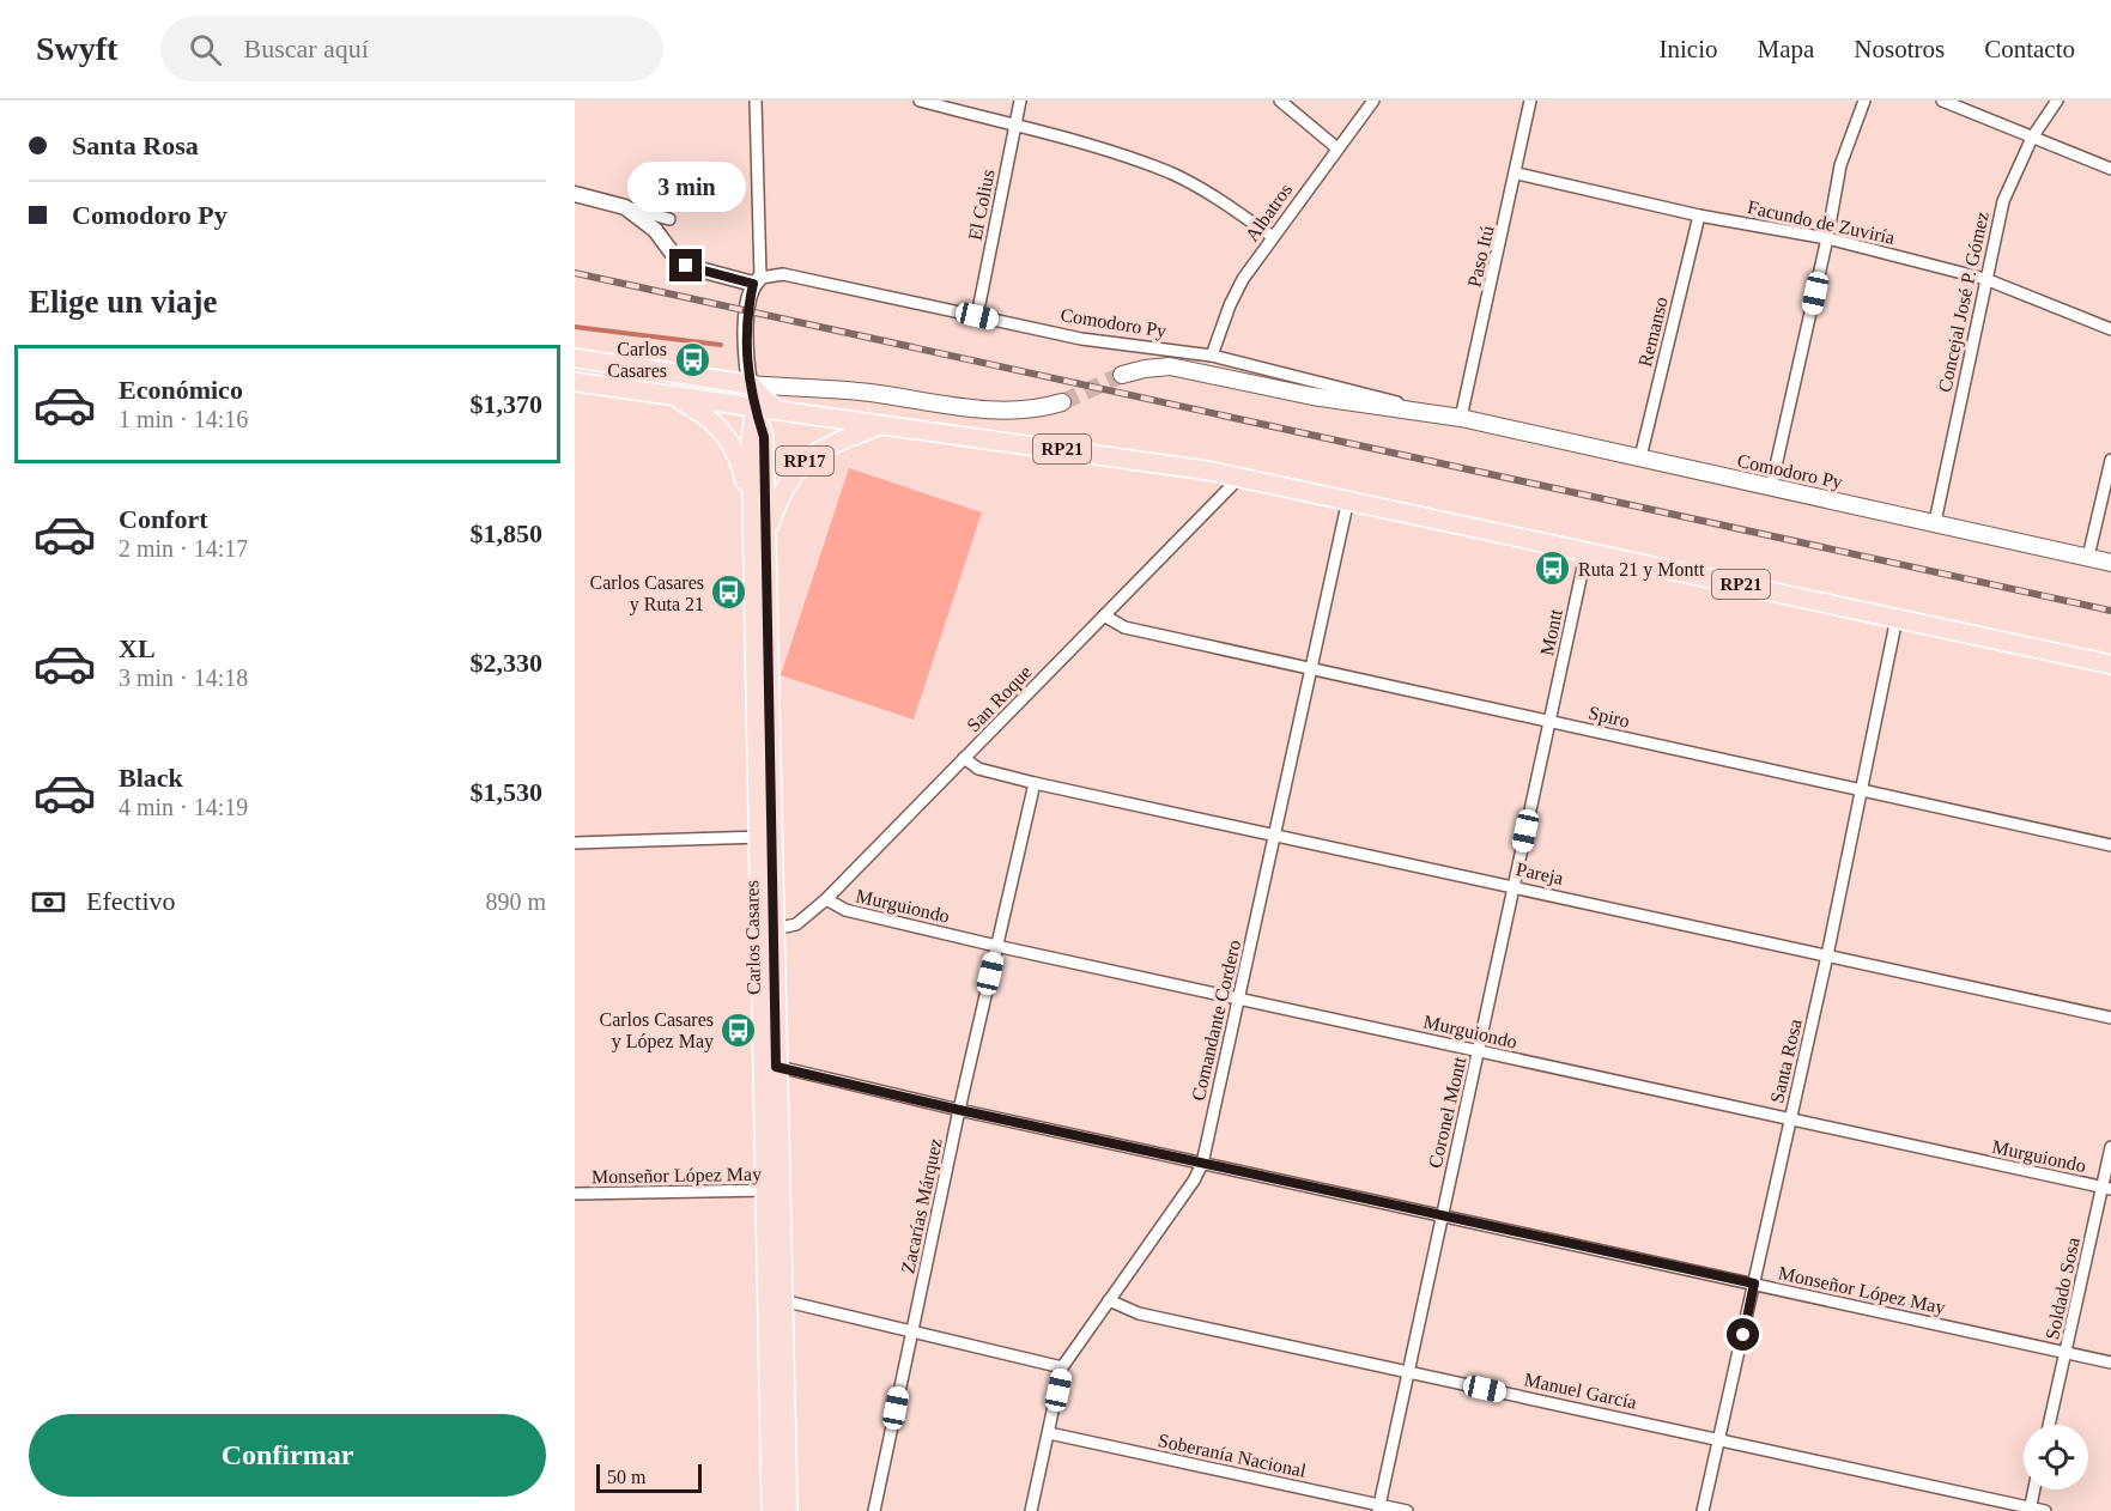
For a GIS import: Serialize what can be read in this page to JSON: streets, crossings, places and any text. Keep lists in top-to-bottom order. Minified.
{"streets":{"main road":["Comodoro Py","RP21","RP17","Carlos Casares"],"street":["El Colius","Albatros","Facundo de Zuviría","Paso Itú","Concejal José P. Gómez","Remanso","Montt","San Roque","Spiro","Pareja","Murguiondo","Comandante Cordero","Santa Rosa","Coronel Montt","Monseñor López May","Zacarías Márquez","Soldado Sosa","Manuel García","Soberanía Nacional"]},"crossings":[["El Colius","Comodoro Py"],["Albatros","Comodoro Py"],["Facundo de Zuviría","Paso Itú"],["Facundo de Zuviría","Concejal José P. Gómez"],["Facundo de Zuviría","Remanso"],["Paso Itú","Comodoro Py"],["Concejal José P. Gómez","Comodoro Py"],["Comodoro Py","Remanso"],["Comodoro Py","Carlos Casares"],["RP21","RP17"],["RP21","Montt"],["RP21","San Roque"],["RP21","Carlos Casares"],["RP21","Comandante Cordero"],["RP21","Santa Rosa"],["RP17","Carlos Casares"],["Montt","Spiro"],["Montt","Coronel Montt"],["San Roque","Spiro"],["San Roque","Pareja"],["San Roque","Murguiondo"],["San Roque","Carlos Casares"],["Spiro","Comandante Cordero"],["Spiro","Santa Rosa"],["Spiro","Coronel Montt"],["Pareja","Comandante Cordero"],["Pareja","Santa Rosa"],["Pareja","Coronel Montt"],["Pareja","Zacarías Márquez"],["Murguiondo","Comandante Cordero"],["Murguiondo","Santa Rosa"],["Murguiondo","Coronel Montt"],["Murguiondo","Zacarías Márquez"],["Murguiondo","Soldado Sosa"],["Carlos Casares","Monseñor López May"],["Comandante Cordero","Monseñor López May"],["Comandante Cordero","Manuel García"],["Comandante Cordero","Soberanía Nacional"],["Santa Rosa","Monseñor López May"],["Santa Rosa","Manuel García"],["Coronel Montt","Monseñor López May"],["Coronel Montt","Manuel García"],["Coronel Montt","Soberanía Nacional"],["Monseñor López May","Zacarías Márquez"],["Monseñor López May","Soldado Sosa"]],"places":{"bus stop":["Carlos Casares","Ruta 21 y Montt","Carlos Casares y Ruta 21","Carlos Casares y López May"]},"scale_bar":"50 m","page":{"header":"Swyft","search":"Buscar aquí","nav":["Inicio","Mapa","Nosotros","Contacto"],"banner":["Santa Rosa","Comodoro Py"],"bubble":"3 min","heading":"Elige un viaje","list":[{"name":"Económico","note":"1 min · 14:16","value":"$1,370"},{"name":"Confort","note":"2 min · 14:17","value":"$1,850"},{"name":"XL","note":"3 min · 14:18","value":"$2,330"},{"name":"Black","note":"4 min · 14:19","value":"$1,530"}],"pay":["Efectivo","890 m"],"buttons":"Confirmar","scale":"50 m"}}
